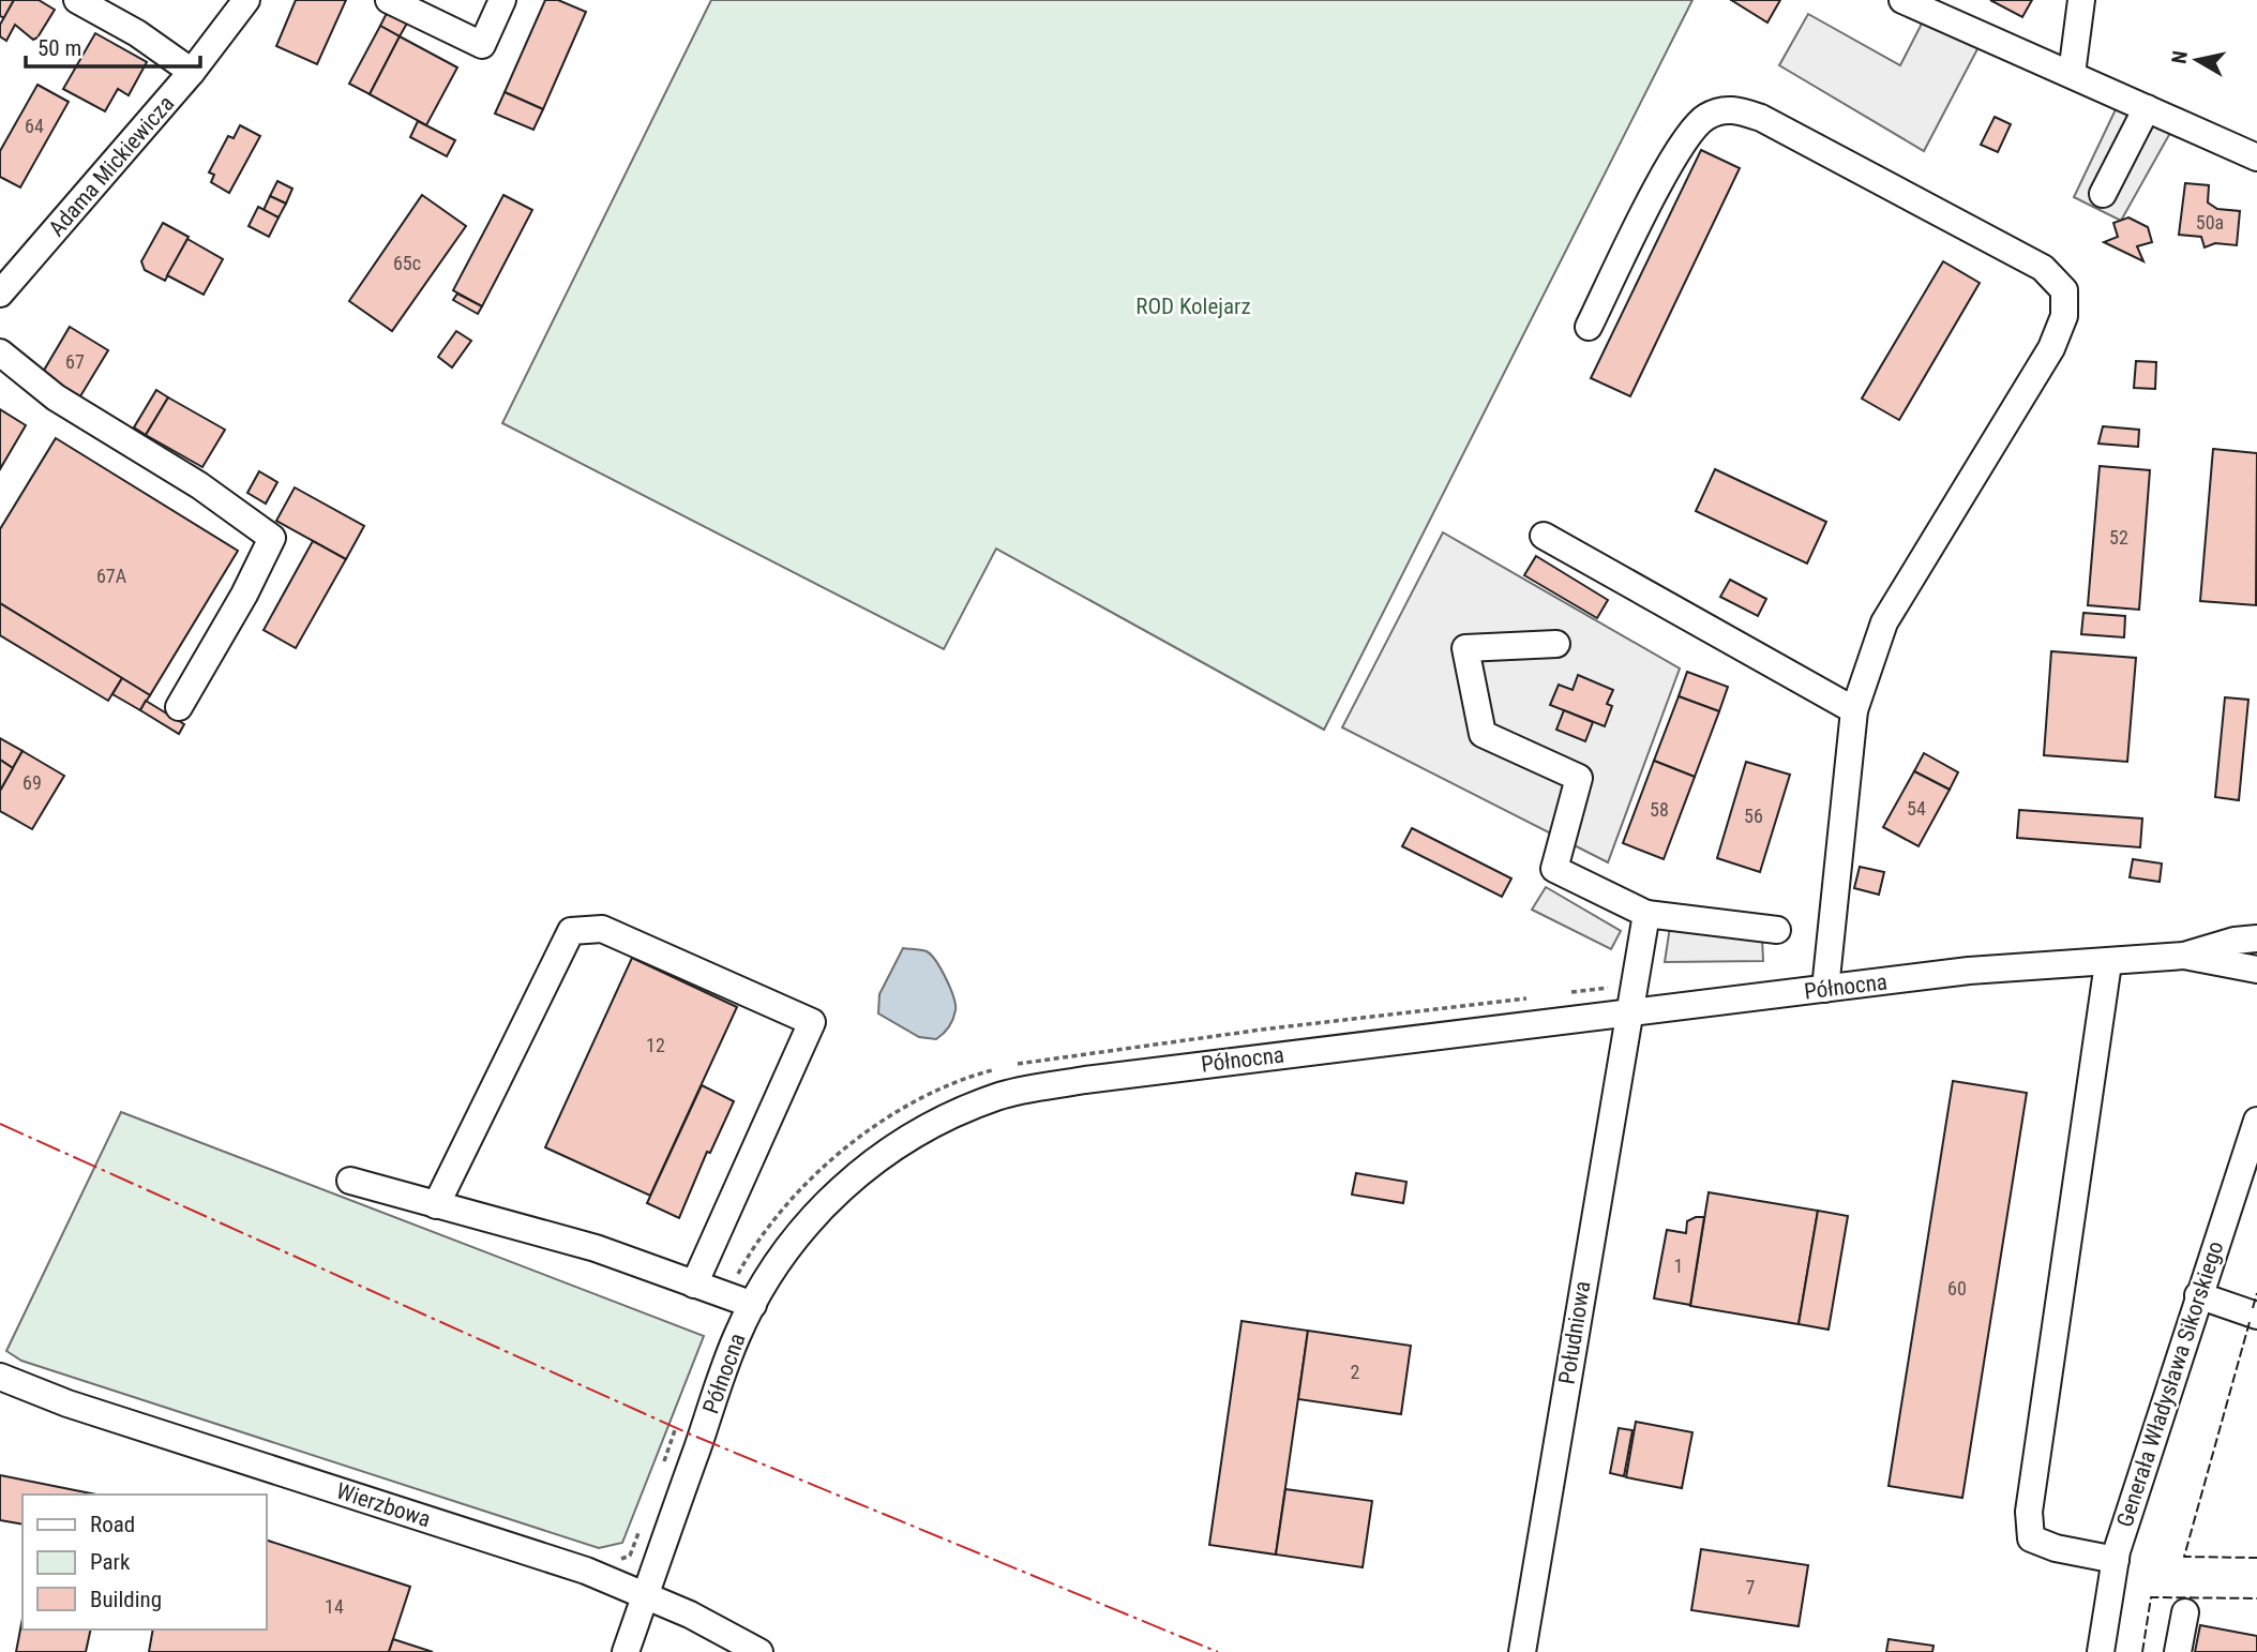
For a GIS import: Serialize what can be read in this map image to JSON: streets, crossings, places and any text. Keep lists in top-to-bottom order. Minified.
{"streets":{"street":["Adama Mickiewicza","Północna","Południowa","Generała Władysława Sikorskiego","Wierzbowa"]},"crossings":[["Północna","Południowa"],["Północna","Wierzbowa"]],"parks":["ROD Kolejarz"],"house_numbers":["64","50a","65c","67","52","67A","69","54","58","56","12","1","60","2","7","14"],"legend":["Road","Park","Building"],"scale_bar":"50 m","north":"left"}
